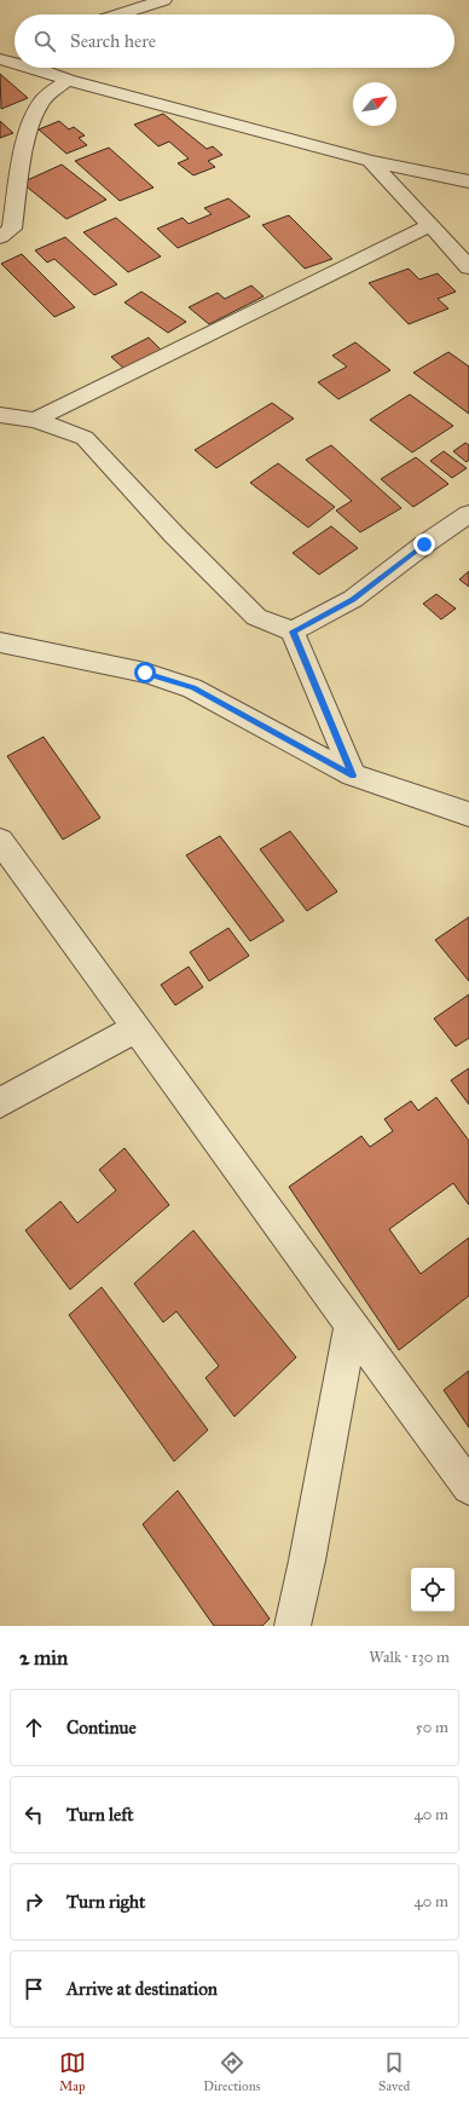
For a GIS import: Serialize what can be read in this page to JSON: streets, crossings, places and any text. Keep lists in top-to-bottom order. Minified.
{"north":"top right","page":{"search":"Search here","heading":["2 min","Walk · 130 m"],"list":[["Continue","50 m"],["Turn left","40 m"],["Turn right","40 m"],"Arrive at destination"],"nav":["Map","Directions","Saved"]}}
